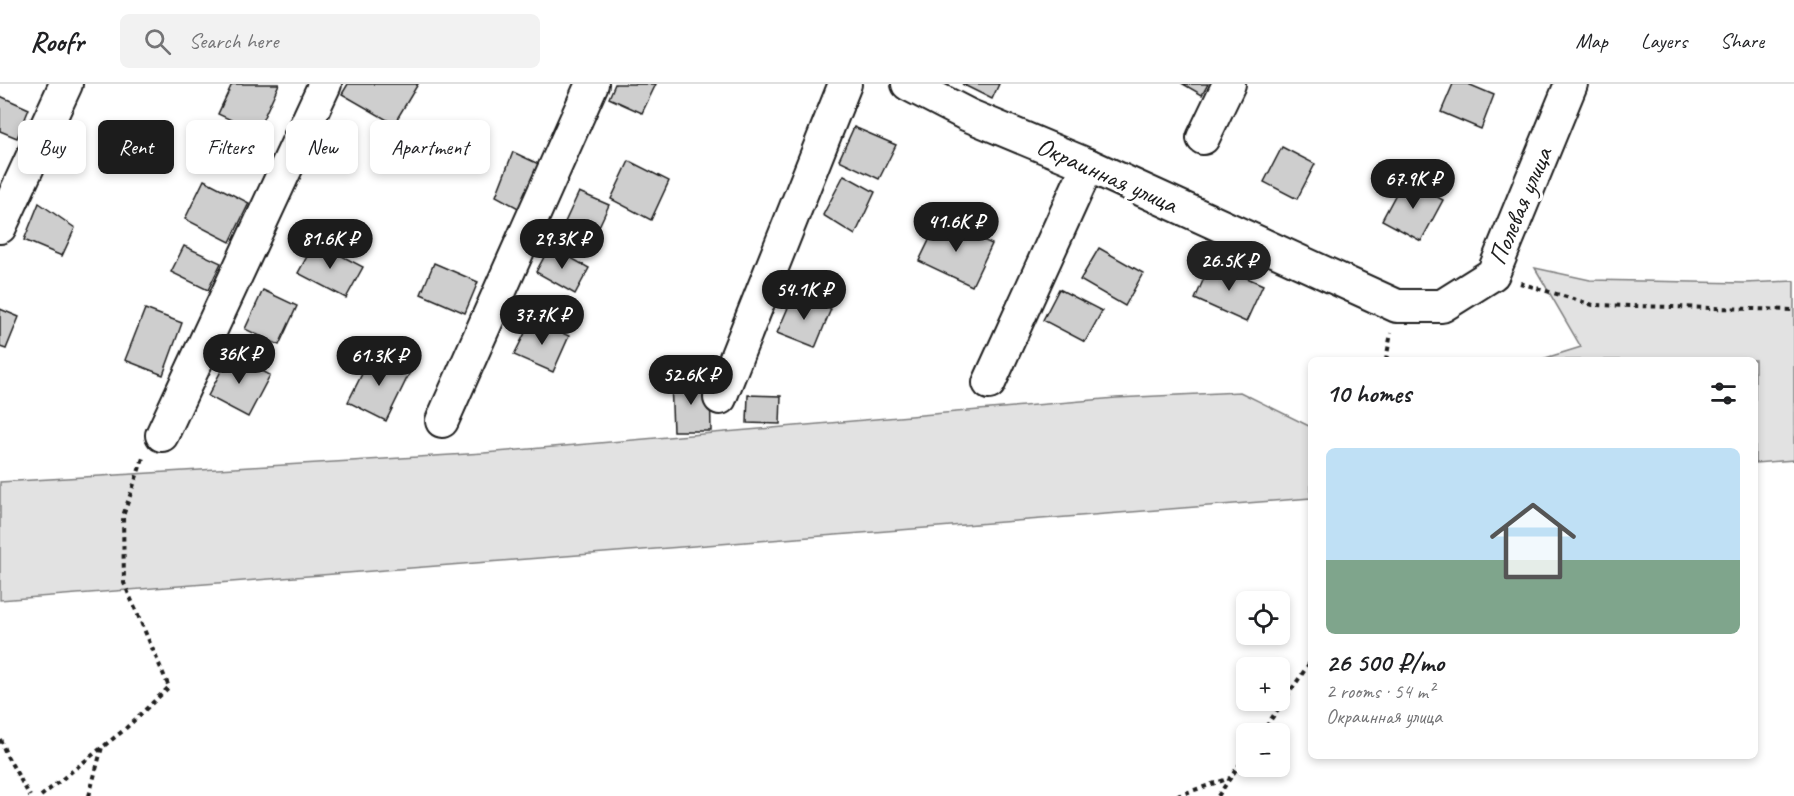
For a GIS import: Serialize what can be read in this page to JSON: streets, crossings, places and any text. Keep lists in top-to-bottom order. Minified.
{"streets":{"street":["Окраинная улица","Полевая улица"]},"crossings":[["Окраинная улица","Полевая улица"]],"page":{"header":"Roofr","search":"Search here","nav":["Map","Layers","Share"],"chip":["Buy","Rent","Filters","New","Apartment"],"price":["67.9K ₽","41.6K ₽","81.6K ₽","29.3K ₽","26.5K ₽","54.1K ₽","37.7K ₽","36K ₽","61.3K ₽","52.6K ₽"],"heading":"10 homes","list":[{"name":"26 500 ₽/mo","note":"2 rooms · 54 m² · Окраинная улица"}],"map_buttons":["+","−"]}}
